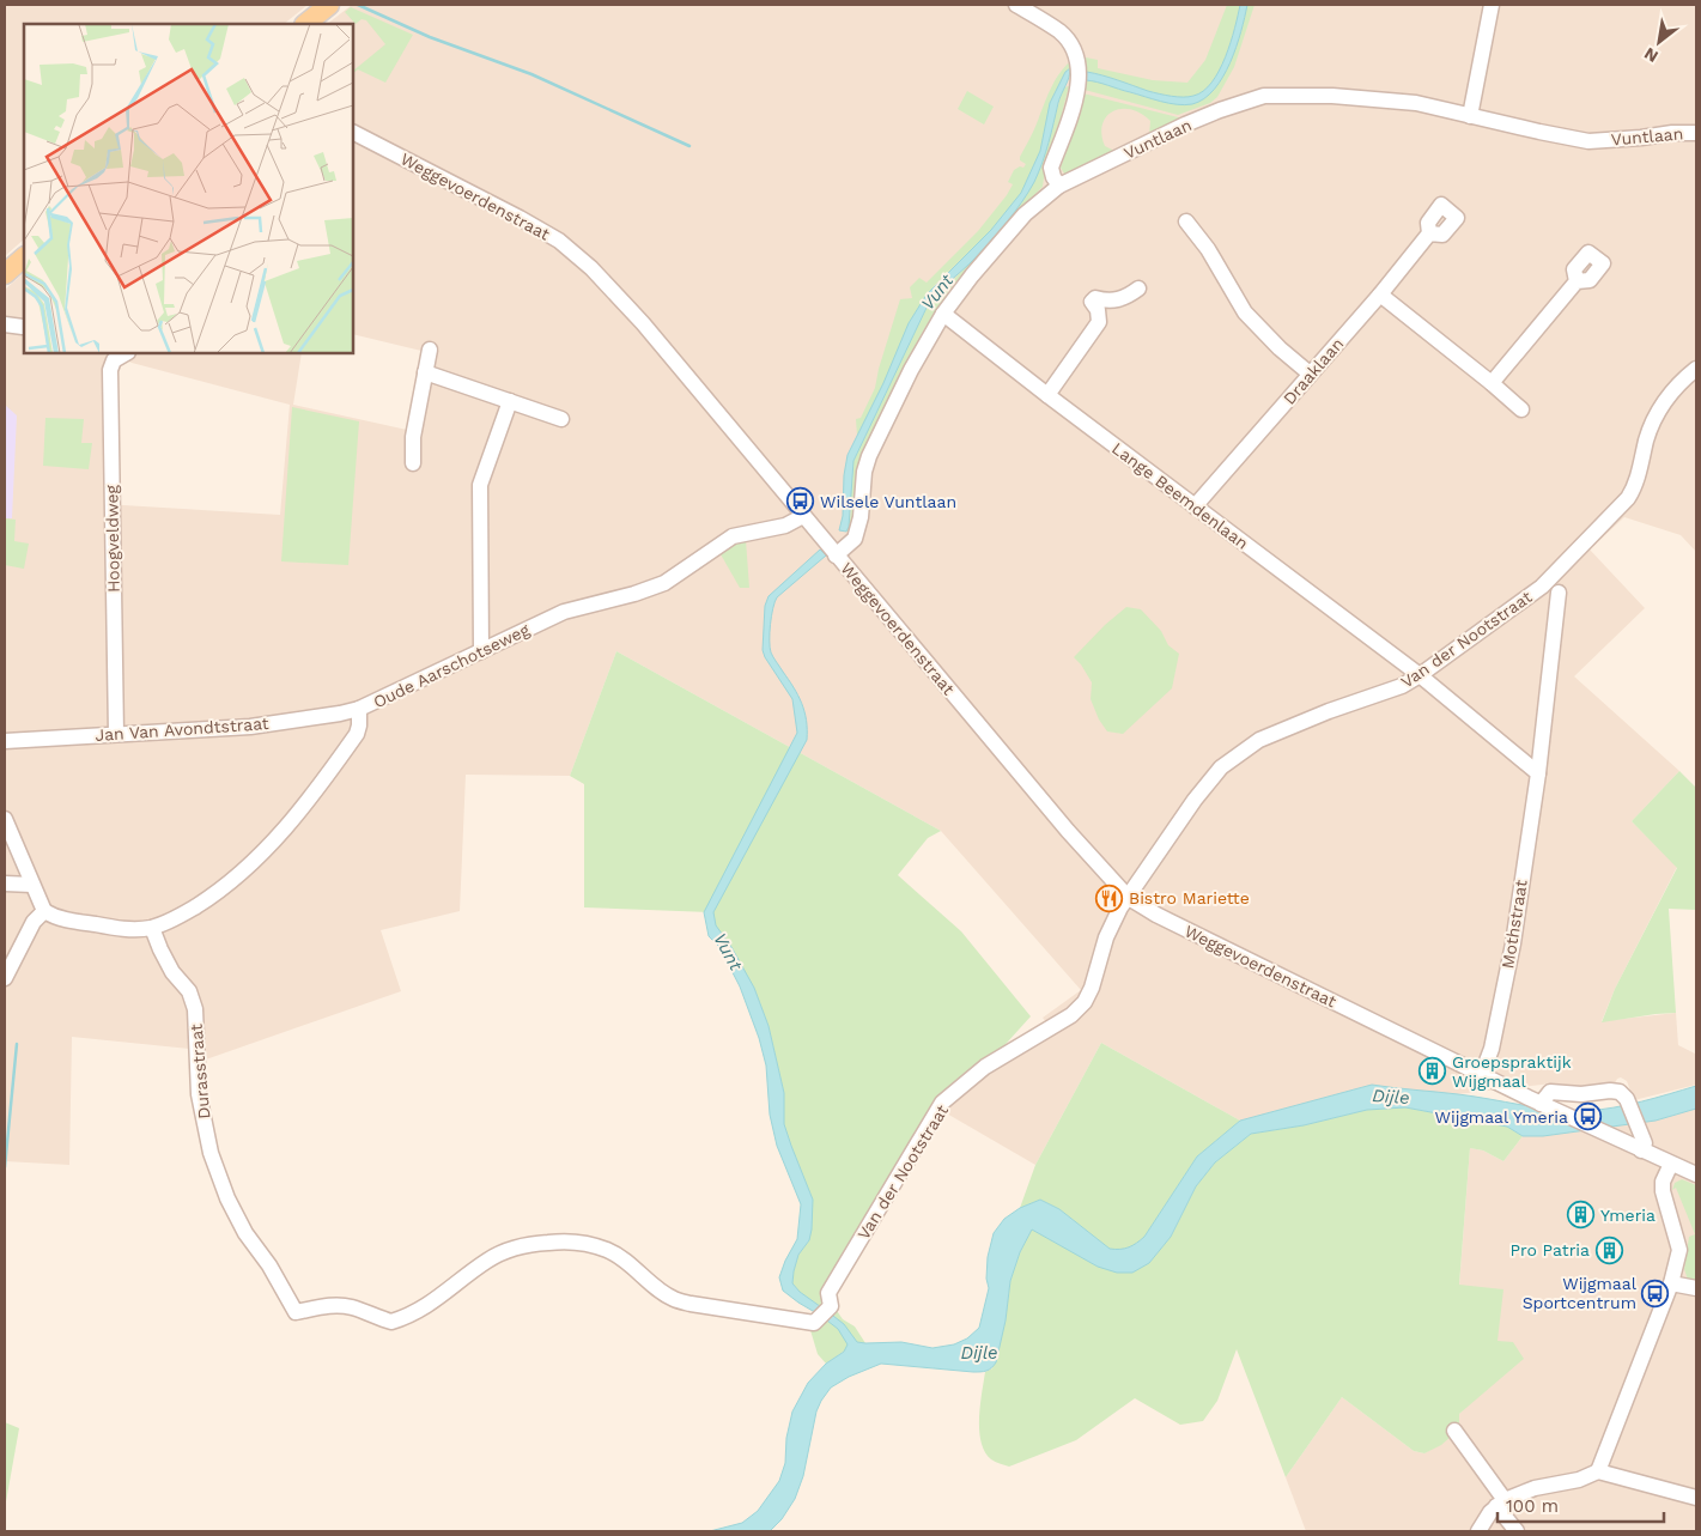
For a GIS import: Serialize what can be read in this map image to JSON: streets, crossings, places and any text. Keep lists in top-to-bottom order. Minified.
{"streets":{"street":["Vuntlaan","Weggevoerdenstraat","Draaklaan","Lange Beemdenlaan","Hoogveldweg","Van der Nootstraat","Oude Aarschotseweg","Jan Van Avondtstraat","Mothstraat","Durasstraat"]},"crossings":[["Vuntlaan","Weggevoerdenstraat"],["Vuntlaan","Lange Beemdenlaan"],["Weggevoerdenstraat","Van der Nootstraat"],["Weggevoerdenstraat","Oude Aarschotseweg"],["Weggevoerdenstraat","Mothstraat"],["Draaklaan","Lange Beemdenlaan"],["Lange Beemdenlaan","Van der Nootstraat"],["Hoogveldweg","Jan Van Avondtstraat"],["Van der Nootstraat","Durasstraat"],["Oude Aarschotseweg","Jan Van Avondtstraat"],["Oude Aarschotseweg","Durasstraat"]],"water":["Vunt","Dijle"],"places":{"bus stop":["Wilsele Vuntlaan","Wijgmaal Ymeria","Wijgmaal Sportcentrum"],"restaurant":["Bistro Mariette"],"building":["Groepspraktijk Wijgmaal","Ymeria","Pro Patria"]},"scale_bar":"100 m","north":"bottom left"}
